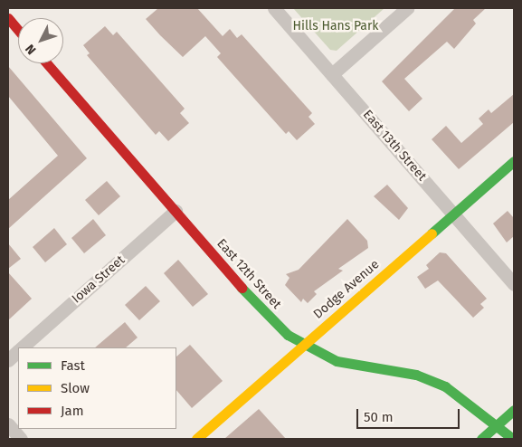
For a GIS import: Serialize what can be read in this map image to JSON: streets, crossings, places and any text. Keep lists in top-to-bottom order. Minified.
{"streets":{"street":["East 13th Street","East 12th Street","Iowa Street","Dodge Avenue"]},"crossings":[["East 13th Street","Dodge Avenue"],["East 12th Street","Iowa Street"],["East 12th Street","Dodge Avenue"]],"parks":["Hills Hans Park"],"legend":["Fast","Slow","Jam"],"scale_bar":"50 m","north":"bottom left"}
